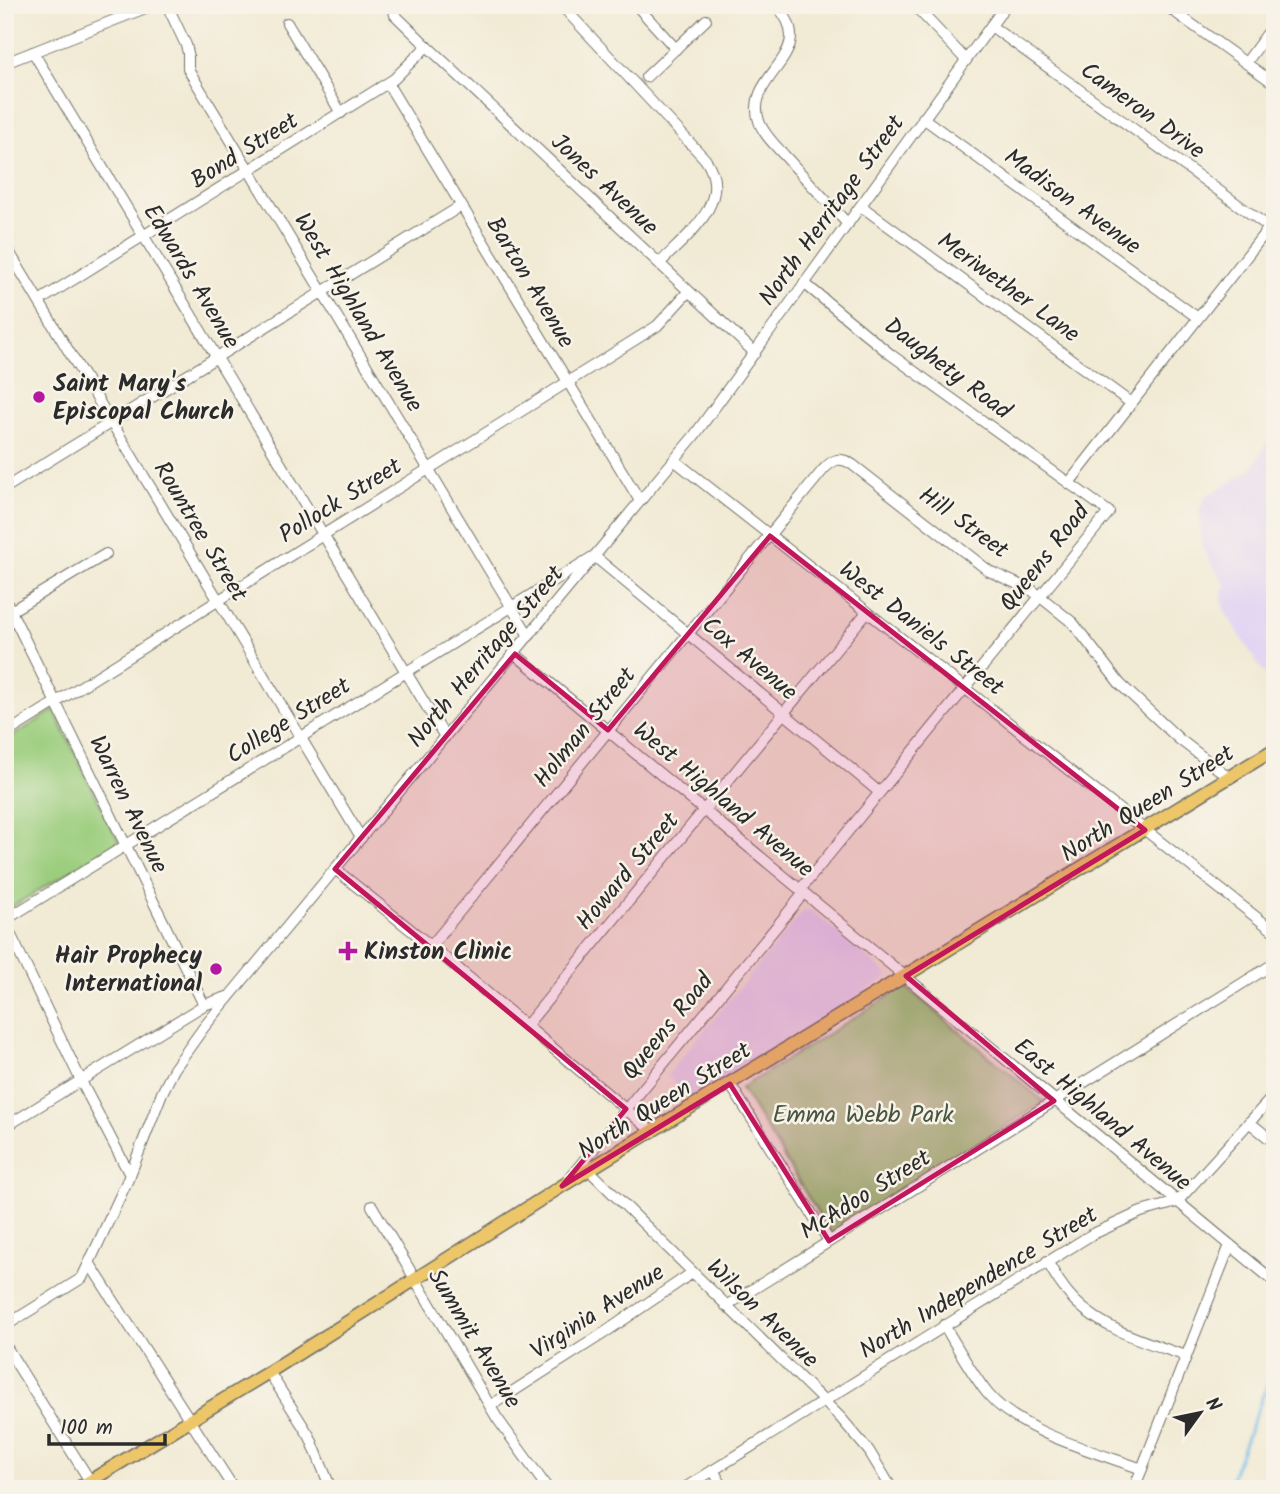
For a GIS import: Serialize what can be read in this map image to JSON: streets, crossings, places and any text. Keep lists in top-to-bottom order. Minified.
{"streets":{"main road":["North Queen Street"],"street":["Cameron Drive","Bond Street","Jones Avenue","Madison Avenue","North Herritage Street","Edwards Avenue","Barton Avenue","Meriwether Lane","West Highland Avenue","Daughety Road","Pollock Street","Hill Street","Rountree Street","Queens Road","West Daniels Street","Cox Avenue","College Street","Holman Street","Warren Avenue","Howard Street","East Highland Avenue","McAdoo Street","North Independence Street","Virginia Avenue","Wilson Avenue","Summit Avenue"]},"crossings":[["Cameron Drive","North Herritage Street"],["Cameron Drive","Queens Road"],["Bond Street","Jones Avenue"],["Bond Street","Edwards Avenue"],["Bond Street","Barton Avenue"],["Bond Street","West Highland Avenue"],["Bond Street","Rountree Street"],["Jones Avenue","North Herritage Street"],["Jones Avenue","Pollock Street"],["Madison Avenue","North Herritage Street"],["Madison Avenue","Queens Road"],["North Herritage Street","Edwards Avenue"],["North Herritage Street","Barton Avenue"],["North Herritage Street","Meriwether Lane"],["North Herritage Street","West Highland Avenue"],["North Herritage Street","Daughety Road"],["North Herritage Street","Rountree Street"],["North Herritage Street","West Daniels Street"],["North Herritage Street","Cox Avenue"],["North Herritage Street","College Street"],["Edwards Avenue","Pollock Street"],["Edwards Avenue","College Street"],["Barton Avenue","Pollock Street"],["Meriwether Lane","Queens Road"],["West Highland Avenue","Pollock Street"],["West Highland Avenue","Queens Road"],["West Highland Avenue","College Street"],["West Highland Avenue","Holman Street"],["West Highland Avenue","North Queen Street"],["West Highland Avenue","Howard Street"],["West Highland Avenue","East Highland Avenue"],["Daughety Road","Queens Road"],["Pollock Street","Rountree Street"],["Pollock Street","Warren Avenue"],["Hill Street","Queens Road"],["Hill Street","West Daniels Street"],["Hill Street","Holman Street"],["Hill Street","North Queen Street"],["Rountree Street","College Street"],["Queens Road","West Daniels Street"],["Queens Road","Cox Avenue"],["Queens Road","North Queen Street"],["West Daniels Street","Holman Street"],["West Daniels Street","North Queen Street"],["West Daniels Street","Howard Street"],["Cox Avenue","College Street"],["Cox Avenue","Holman Street"],["Cox Avenue","Howard Street"],["College Street","Warren Avenue"],["North Queen Street","East Highland Avenue"],["North Queen Street","Summit Avenue"],["East Highland Avenue","McAdoo Street"],["East Highland Avenue","North Independence Street"],["McAdoo Street","Wilson Avenue"],["North Independence Street","Wilson Avenue"],["Virginia Avenue","Wilson Avenue"],["Virginia Avenue","Summit Avenue"]],"parks":["Emma Webb Park"],"places":{"other":["Saint Mary's Episcopal Church","Hair Prophecy International"],"health":["Kinston Clinic"]},"scale_bar":"100 m","north":"top right"}
